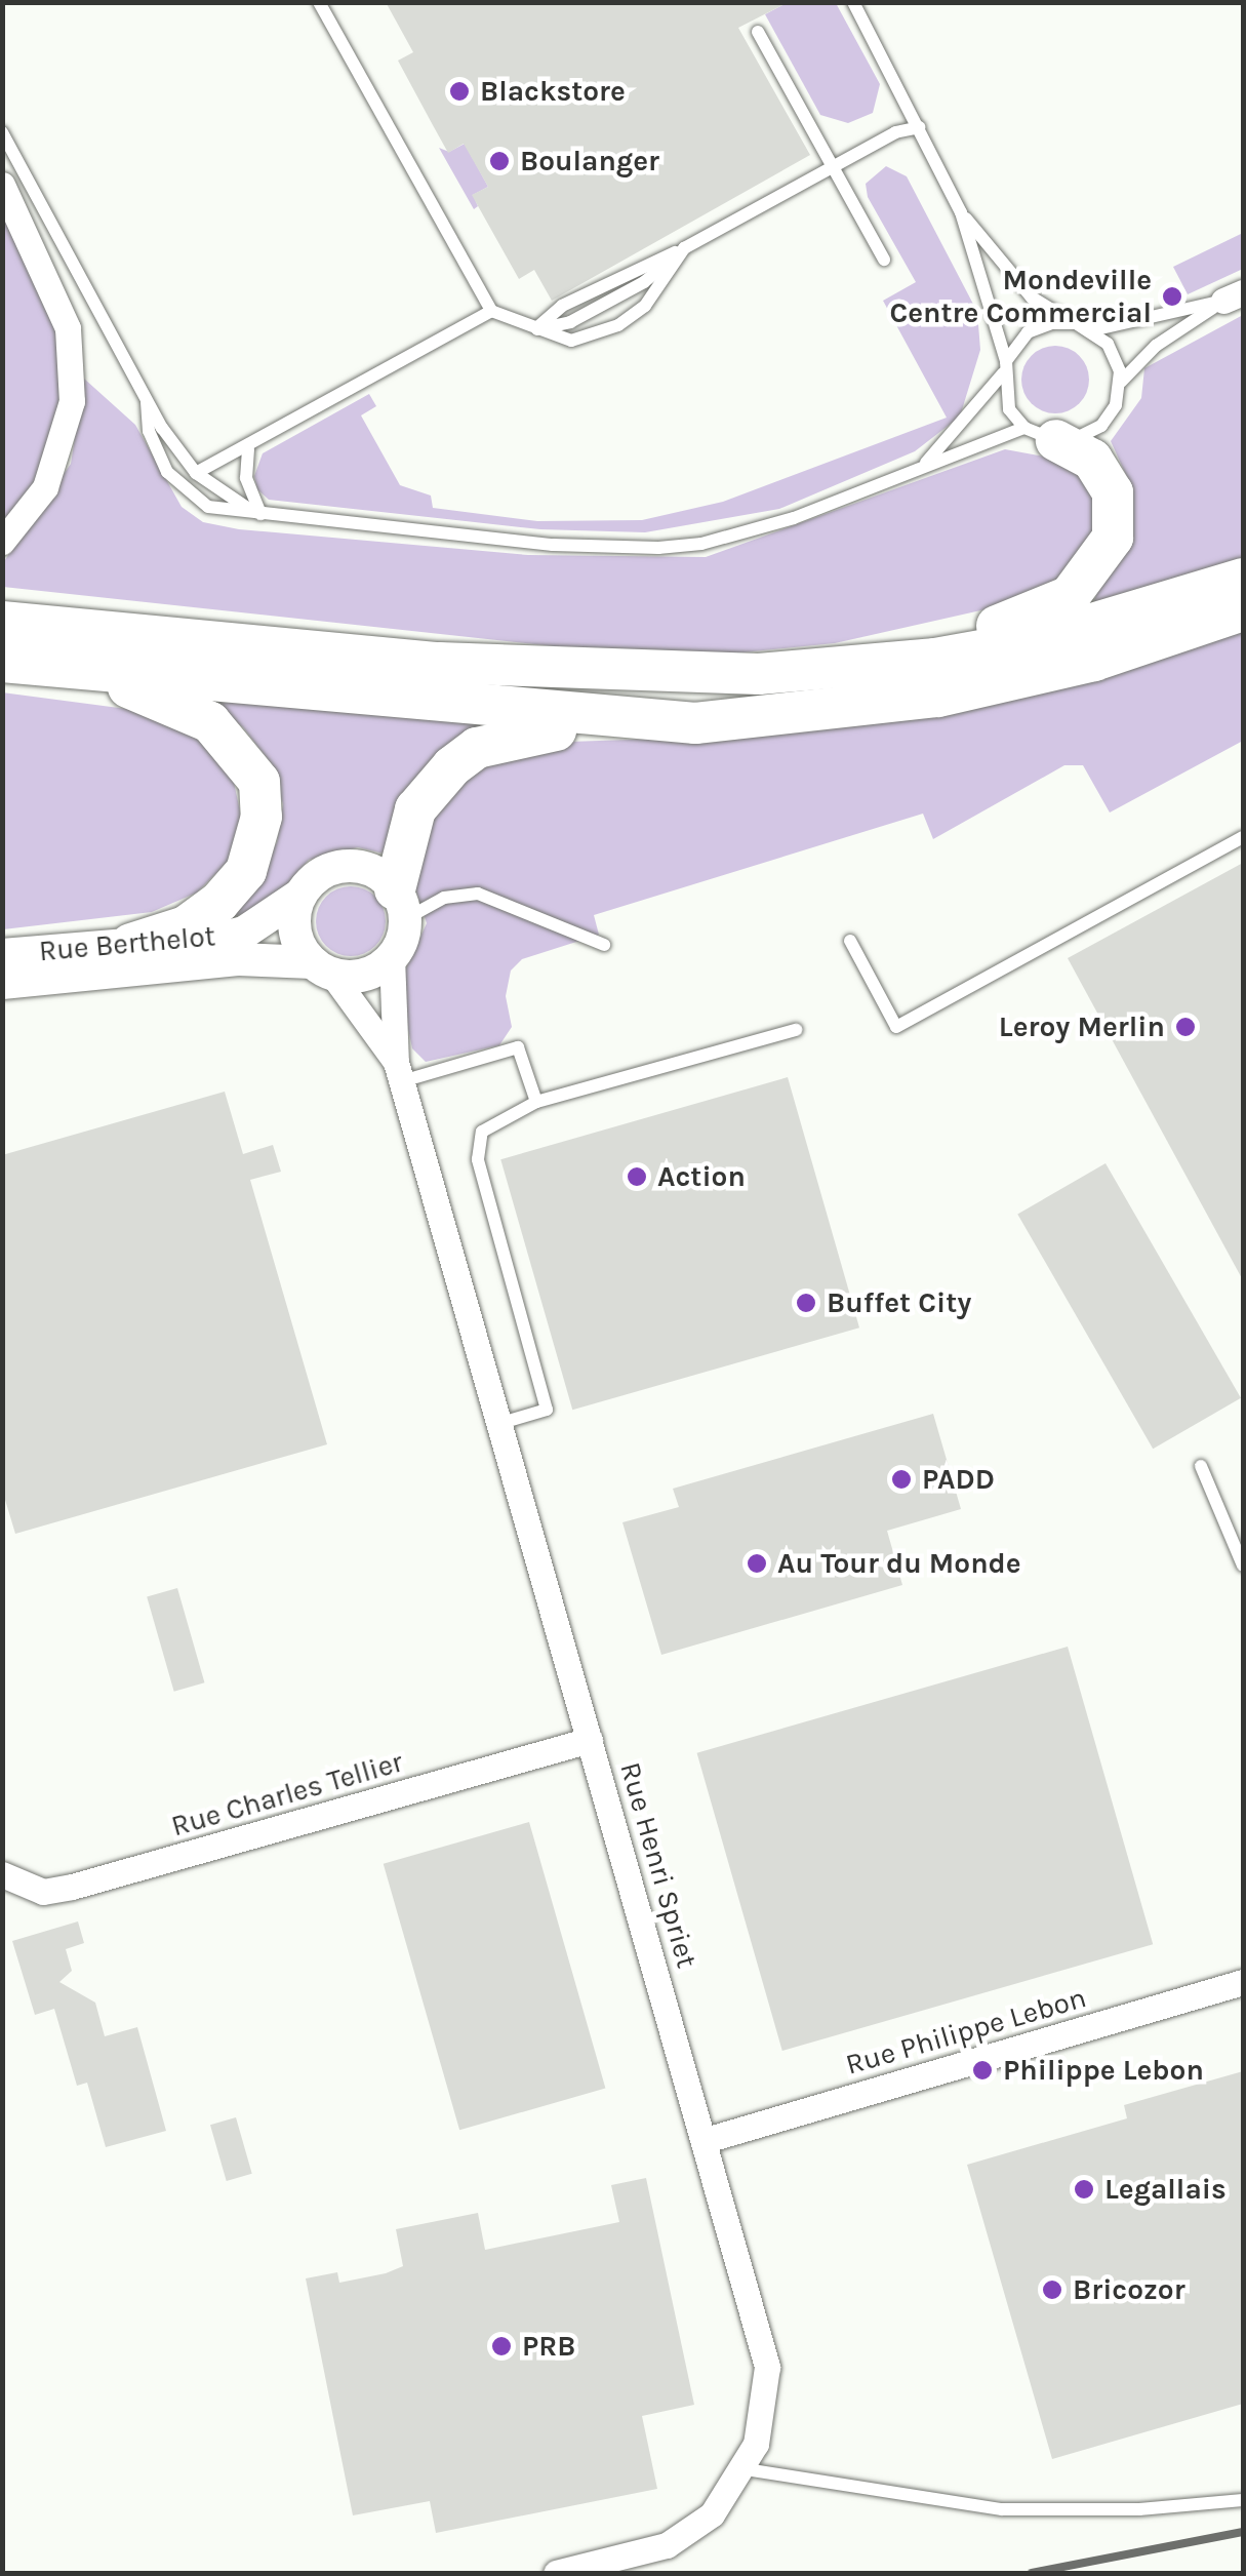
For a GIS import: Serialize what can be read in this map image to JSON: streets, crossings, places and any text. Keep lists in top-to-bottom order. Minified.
{"streets":{"street":["Rue Berthelot","Rue Charles Tellier","Rue Henri Spriet","Rue Philippe Lebon"]},"crossings":[["Rue Charles Tellier","Rue Henri Spriet"],["Rue Henri Spriet","Rue Philippe Lebon"]],"places":["Blackstore","Boulanger","Mondeville Centre Commercial","Leroy Merlin","Action","Buffet City","PADD","Au Tour du Monde","Philippe Lebon","Legallais","Bricozor","PRB"]}
